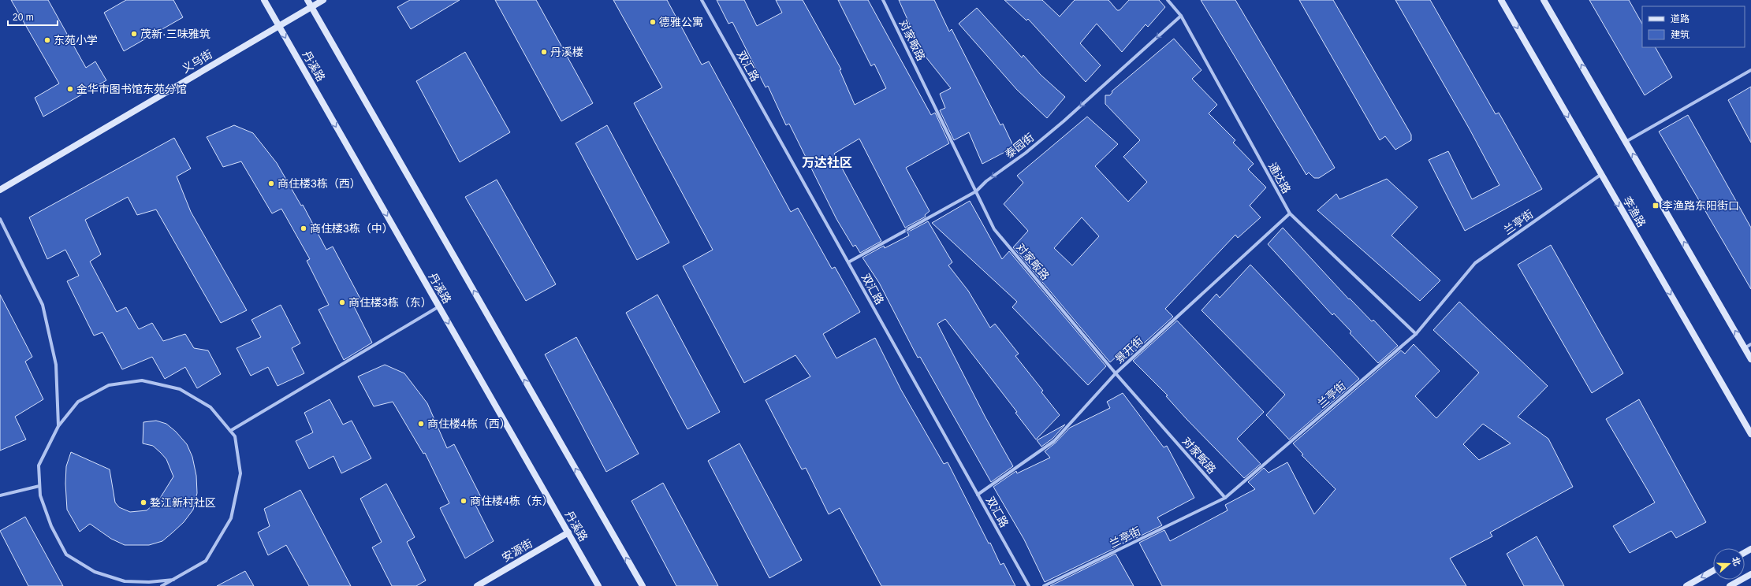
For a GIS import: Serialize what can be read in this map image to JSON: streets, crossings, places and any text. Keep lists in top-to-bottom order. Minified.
{"streets":{"main road":["义乌街","丹溪路","李渔路","安源街"],"street":["对家畈路","双汇路","泰园街","通达路","兰亭街","景开街"]},"crossings":[["对家畈路","泰园街"],["对家畈路","兰亭街"],["对家畈路","景开街"],["义乌街","丹溪路"],["丹溪路","安源街"],["双汇路","泰园街"],["双汇路","景开街"],["泰园街","通达路"],["通达路","兰亭街"],["通达路","景开街"],["李渔路","兰亭街"]],"one_way":["泰园街"],"districts":["万达社区"],"places":{"other":["德雅公寓","茂新·三味雅筑","东苑小学","丹溪楼","金华市图书馆东苑分馆","商住楼3栋（西）","商住楼3栋（中）","商住楼3栋（东）","商住楼4栋（西）","商住楼4栋（东）","婺江新村社区"],"transit":["李渔路东阳街口"]},"legend":["道路","建筑"],"scale_bar":"20 m","north":"right"}
